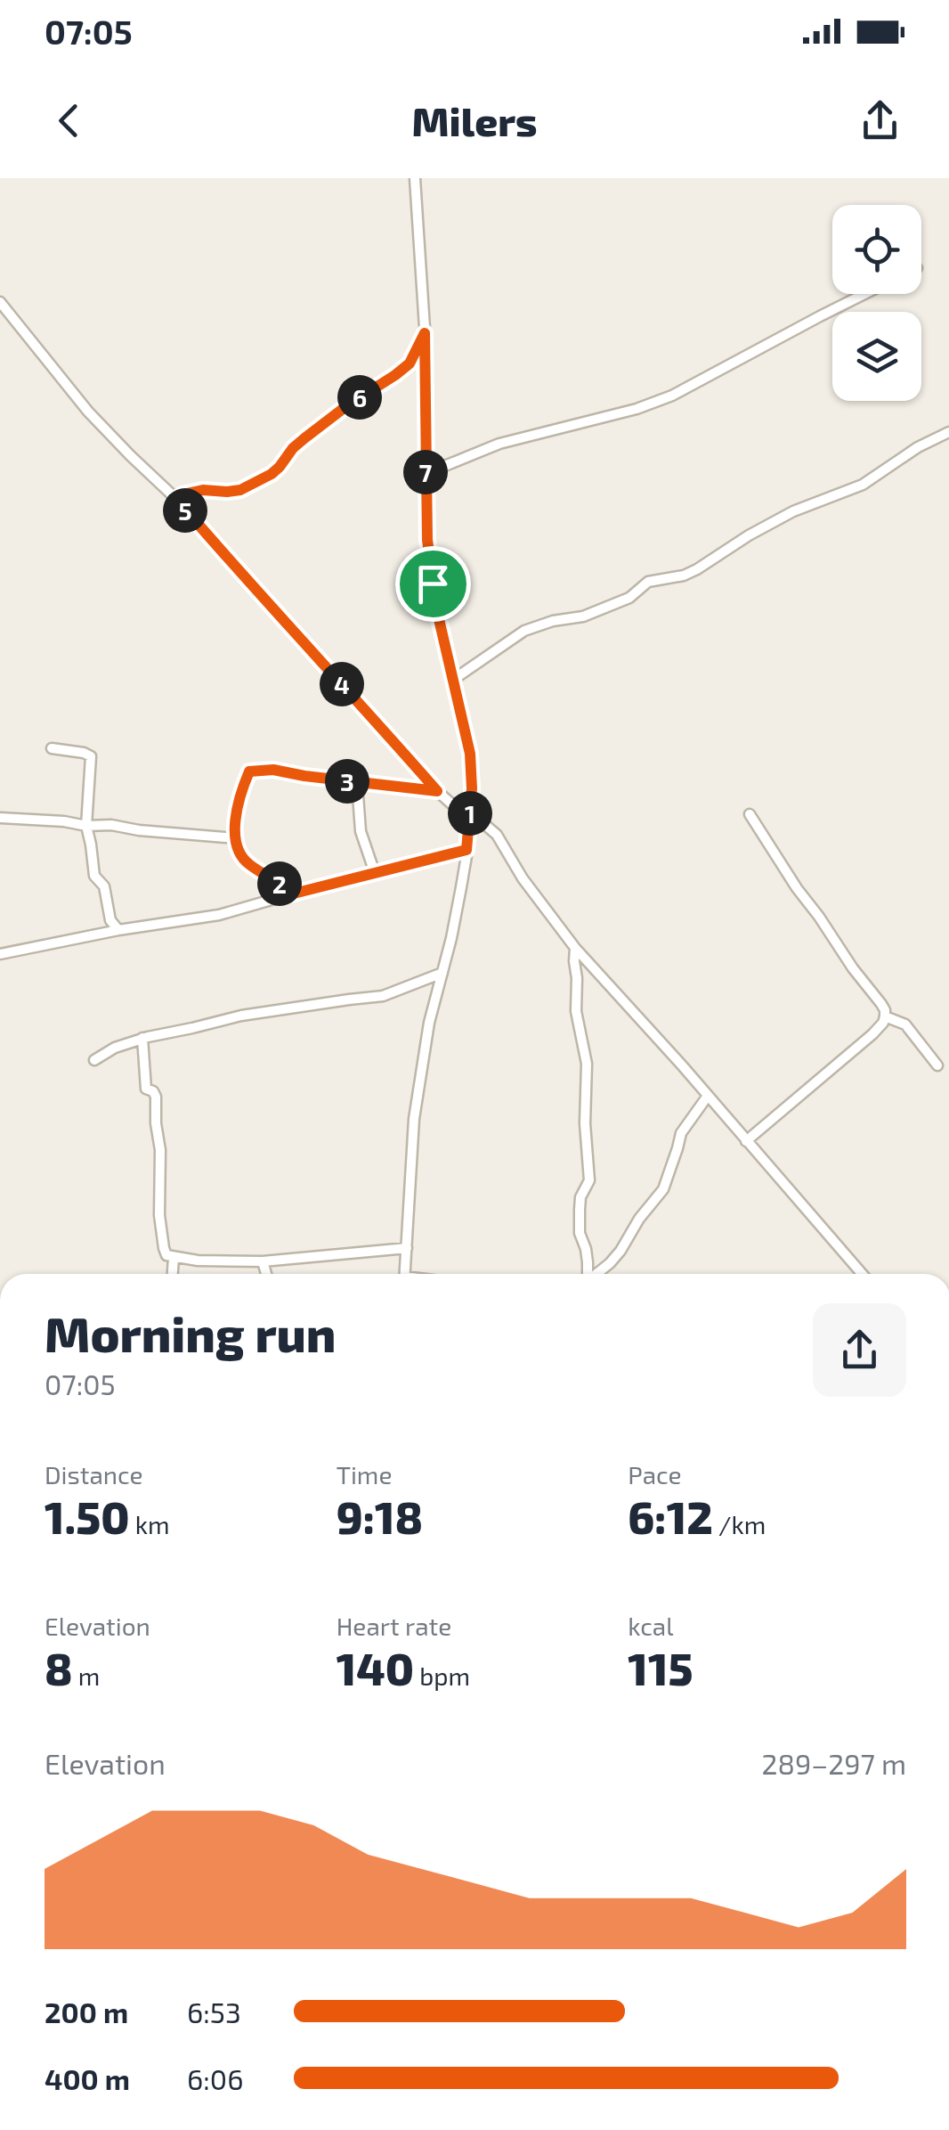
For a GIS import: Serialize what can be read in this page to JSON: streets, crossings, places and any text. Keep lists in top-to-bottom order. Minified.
{"page":{"status":"07:05","header":"Milers","pins":["6","7","5","4","3","1","2"],"heading":["Morning run","07:05"],"stats":[["Distance","1.50 km"],["Time","9:18"],["Pace","6:12 /km"],["Elevation","8 m"],["Heart rate","140 bpm"],["kcal","115"]],"chart":["Elevation","289–297 m"],"list":[{"name":"200 m","note":"6:53"},{"name":"400 m","note":"6:06"}]}}
